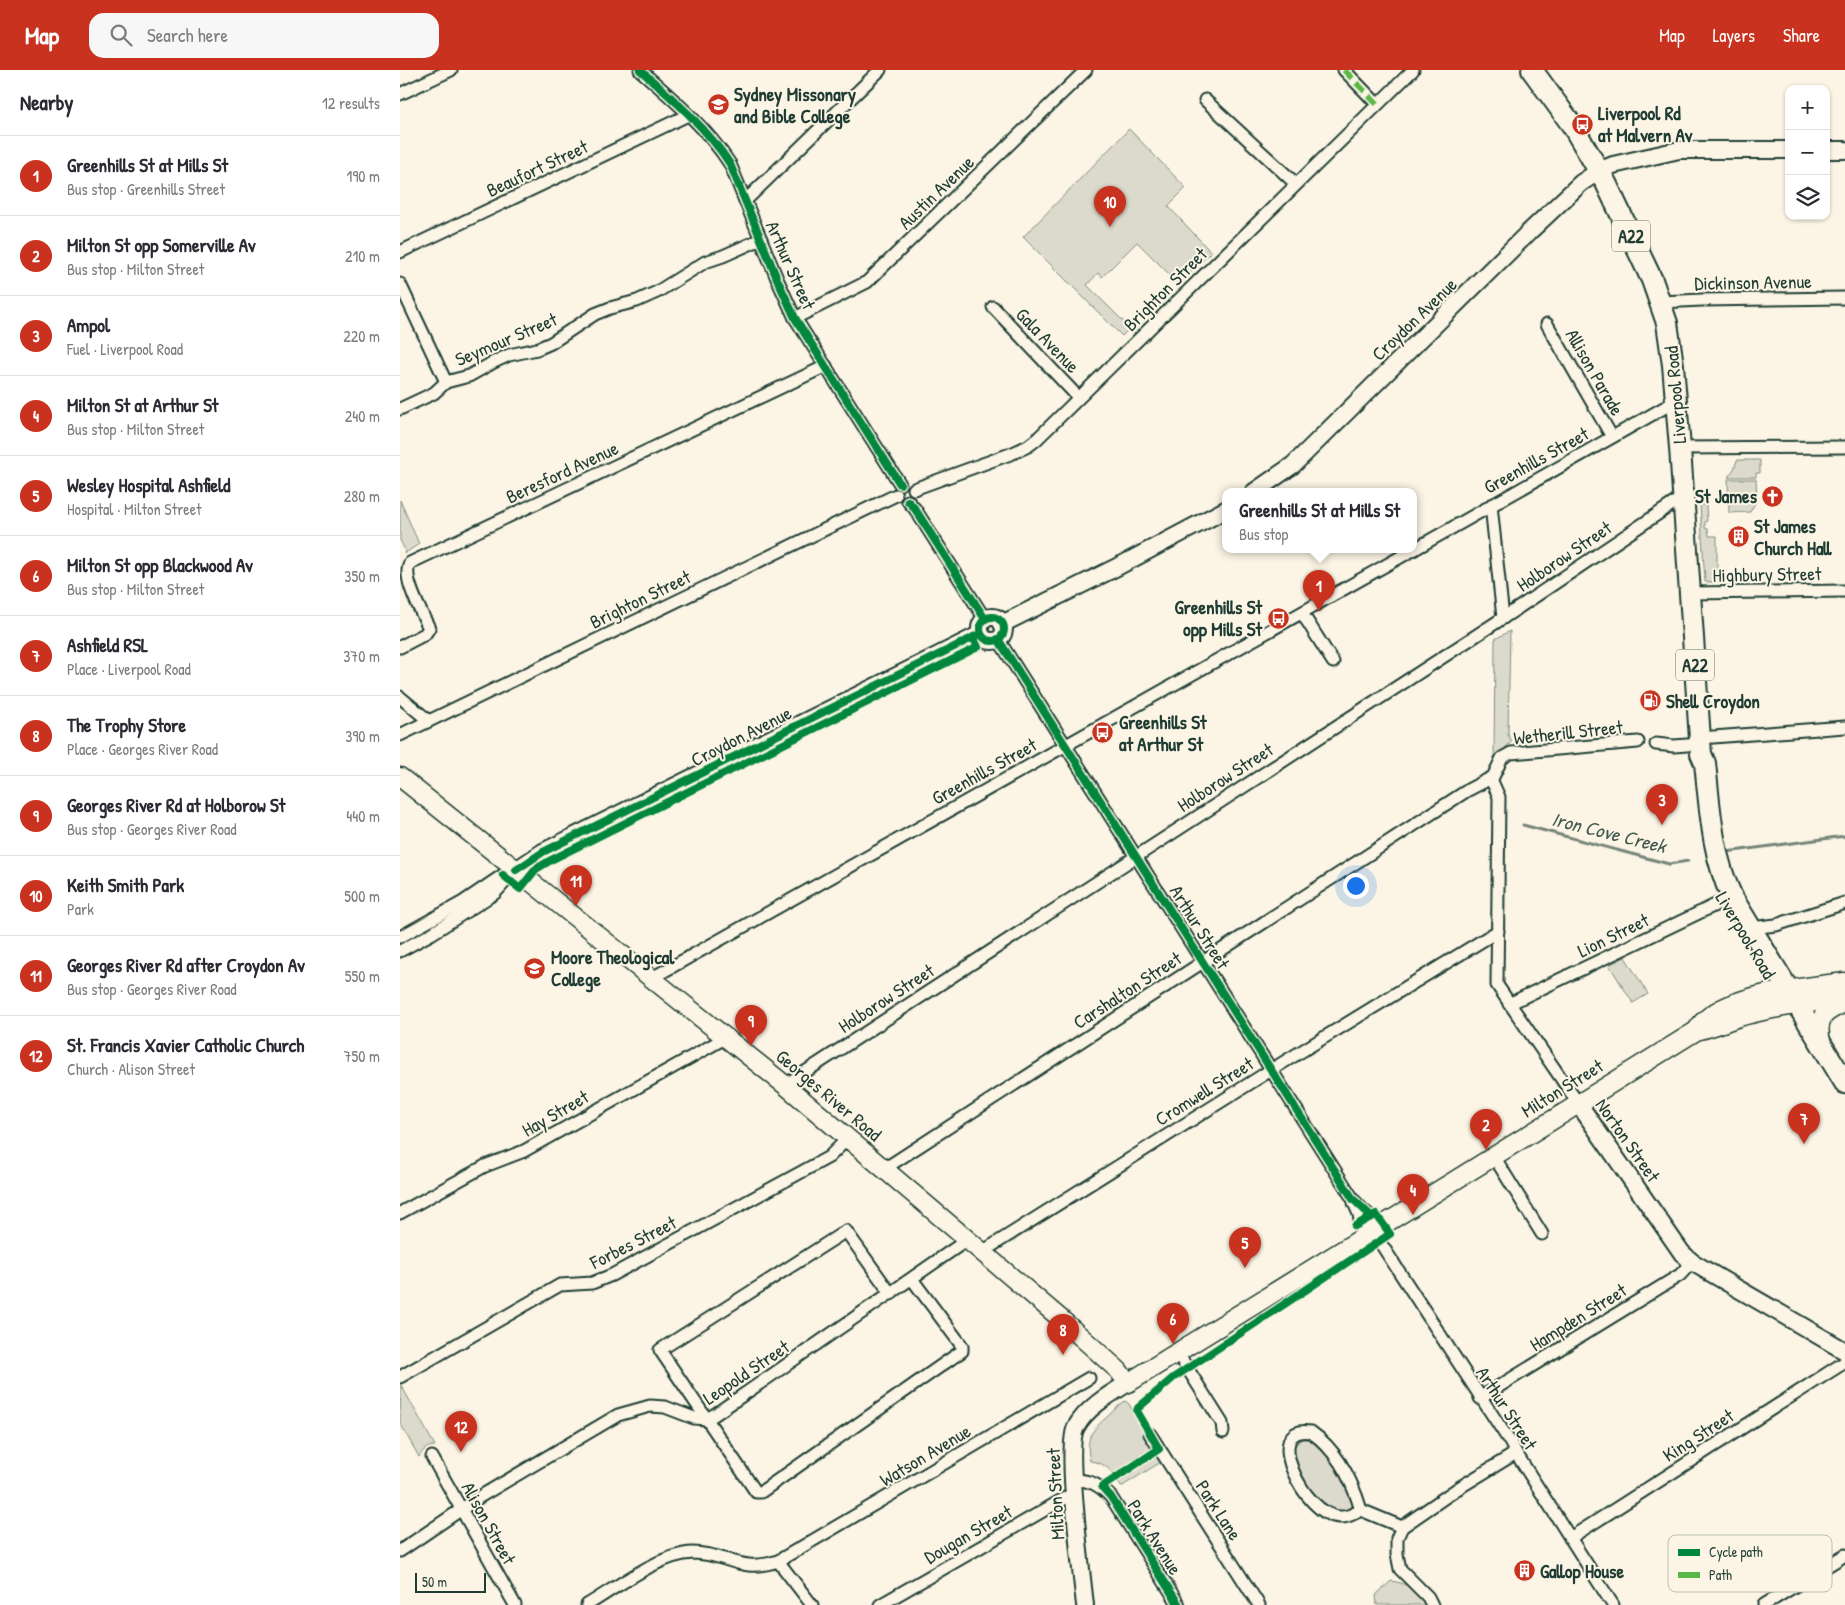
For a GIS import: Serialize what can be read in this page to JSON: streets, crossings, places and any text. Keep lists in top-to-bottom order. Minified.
{"streets":{"highway":["A22","Liverpool Road"],"main road":["Milton Street","Georges River Road"],"street":["Beaufort Street","Austin Avenue","Arthur Street","Dickinson Avenue","Brighton Street","Croydon Avenue","Seymour Street","Gala Avenue","Allison Parade","Greenhills Street","Beresford Avenue","Holborow Street","Highbury Street","Wetherill Street","Lion Street","Carshalton Street","Cromwell Street","Hay Street","Norton Street","Forbes Street","Hampden Street","Leopold Street","King Street","Watson Avenue","Park Lane","Alison Street","Dougan Street","Park Avenue"]},"crossings":[["Beaufort Street","Arthur Street"],["Austin Avenue","Arthur Street"],["Arthur Street","Brighton Street"],["Arthur Street","Seymour Street"],["Arthur Street","Greenhills Street"],["Arthur Street","Beresford Avenue"],["Arthur Street","Holborow Street"],["Arthur Street","Carshalton Street"],["Arthur Street","Milton Street"],["Arthur Street","Cromwell Street"],["Arthur Street","Hampden Street"],["Arthur Street","King Street"],["Dickinson Avenue","Liverpool Road"],["Brighton Street","Gala Avenue"],["Croydon Avenue","Liverpool Road"],["Croydon Avenue","Georges River Road"],["Allison Parade","Greenhills Street"],["Liverpool Road","Greenhills Street"],["Liverpool Road","Holborow Street"],["Liverpool Road","Highbury Street"],["Liverpool Road","Lion Street"],["Liverpool Road","Milton Street"],["Greenhills Street","Georges River Road"],["Holborow Street","Georges River Road"],["Wetherill Street","Carshalton Street"],["Wetherill Street","Norton Street"],["Lion Street","Norton Street"],["Carshalton Street","Georges River Road"],["Carshalton Street","Norton Street"],["Milton Street","Georges River Road"],["Milton Street","Norton Street"],["Milton Street","Dougan Street"],["Milton Street","Park Avenue"],["Cromwell Street","Georges River Road"],["Cromwell Street","Norton Street"],["Georges River Road","Hay Street"],["Georges River Road","Forbes Street"],["Georges River Road","Leopold Street"],["Norton Street","Hampden Street"],["Leopold Street","Alison Street"],["Dougan Street","Park Avenue"]],"water":["Iron Cove Creek"],"places":{"school or university":["Sydney Missonary and Bible College","Moore Theological College"],"bus stop":["Liverpool Rd at Malvern Av","Greenhills St opp Mills St","Greenhills St at Arthur St"],"church":["St James"],"building":["St James Church Hall","Gallop House"],"fuel station":["Shell Croydon"]},"legend":["Cycle path","Path"],"scale_bar":"50 m","page":{"header":"Map","search":"Search here","nav":["Map","Layers","Share"],"heading":["Nearby","12 results"],"map_buttons":["+","−"],"list":[{"mark":"1","name":"Greenhills St at Mills St","note":"Bus stop · Greenhills Street","value":"190 m"},{"mark":"2","name":"Milton St opp Somerville Av","note":"Bus stop · Milton Street","value":"210 m"},{"mark":"3","name":"Ampol","note":"Fuel · Liverpool Road","value":"220 m"},{"mark":"4","name":"Milton St at Arthur St","note":"Bus stop · Milton Street","value":"240 m"},{"mark":"5","name":"Wesley Hospital Ashfield","note":"Hospital · Milton Street","value":"280 m"},{"mark":"6","name":"Milton St opp Blackwood Av","note":"Bus stop · Milton Street","value":"350 m"},{"mark":"7","name":"Ashfield RSL","note":"Place · Liverpool Road","value":"370 m"},{"mark":"8","name":"The Trophy Store","note":"Place · Georges River Road","value":"390 m"},{"mark":"9","name":"Georges River Rd at Holborow St","note":"Bus stop · Georges River Road","value":"440 m"},{"mark":"10","name":"Keith Smith Park","note":"Park","value":"500 m"},{"mark":"11","name":"Georges River Rd after Croydon Av","note":"Bus stop · Georges River Road","value":"550 m"},{"mark":"12","name":"St. Francis Xavier Catholic Church","note":"Church · Alison Street","value":"750 m"}],"pins":["10","1","3","11","9","7","2","4","5","6","8","12"],"popup":["Greenhills St at Mills St","Bus stop"],"scale":"50 m"}}
